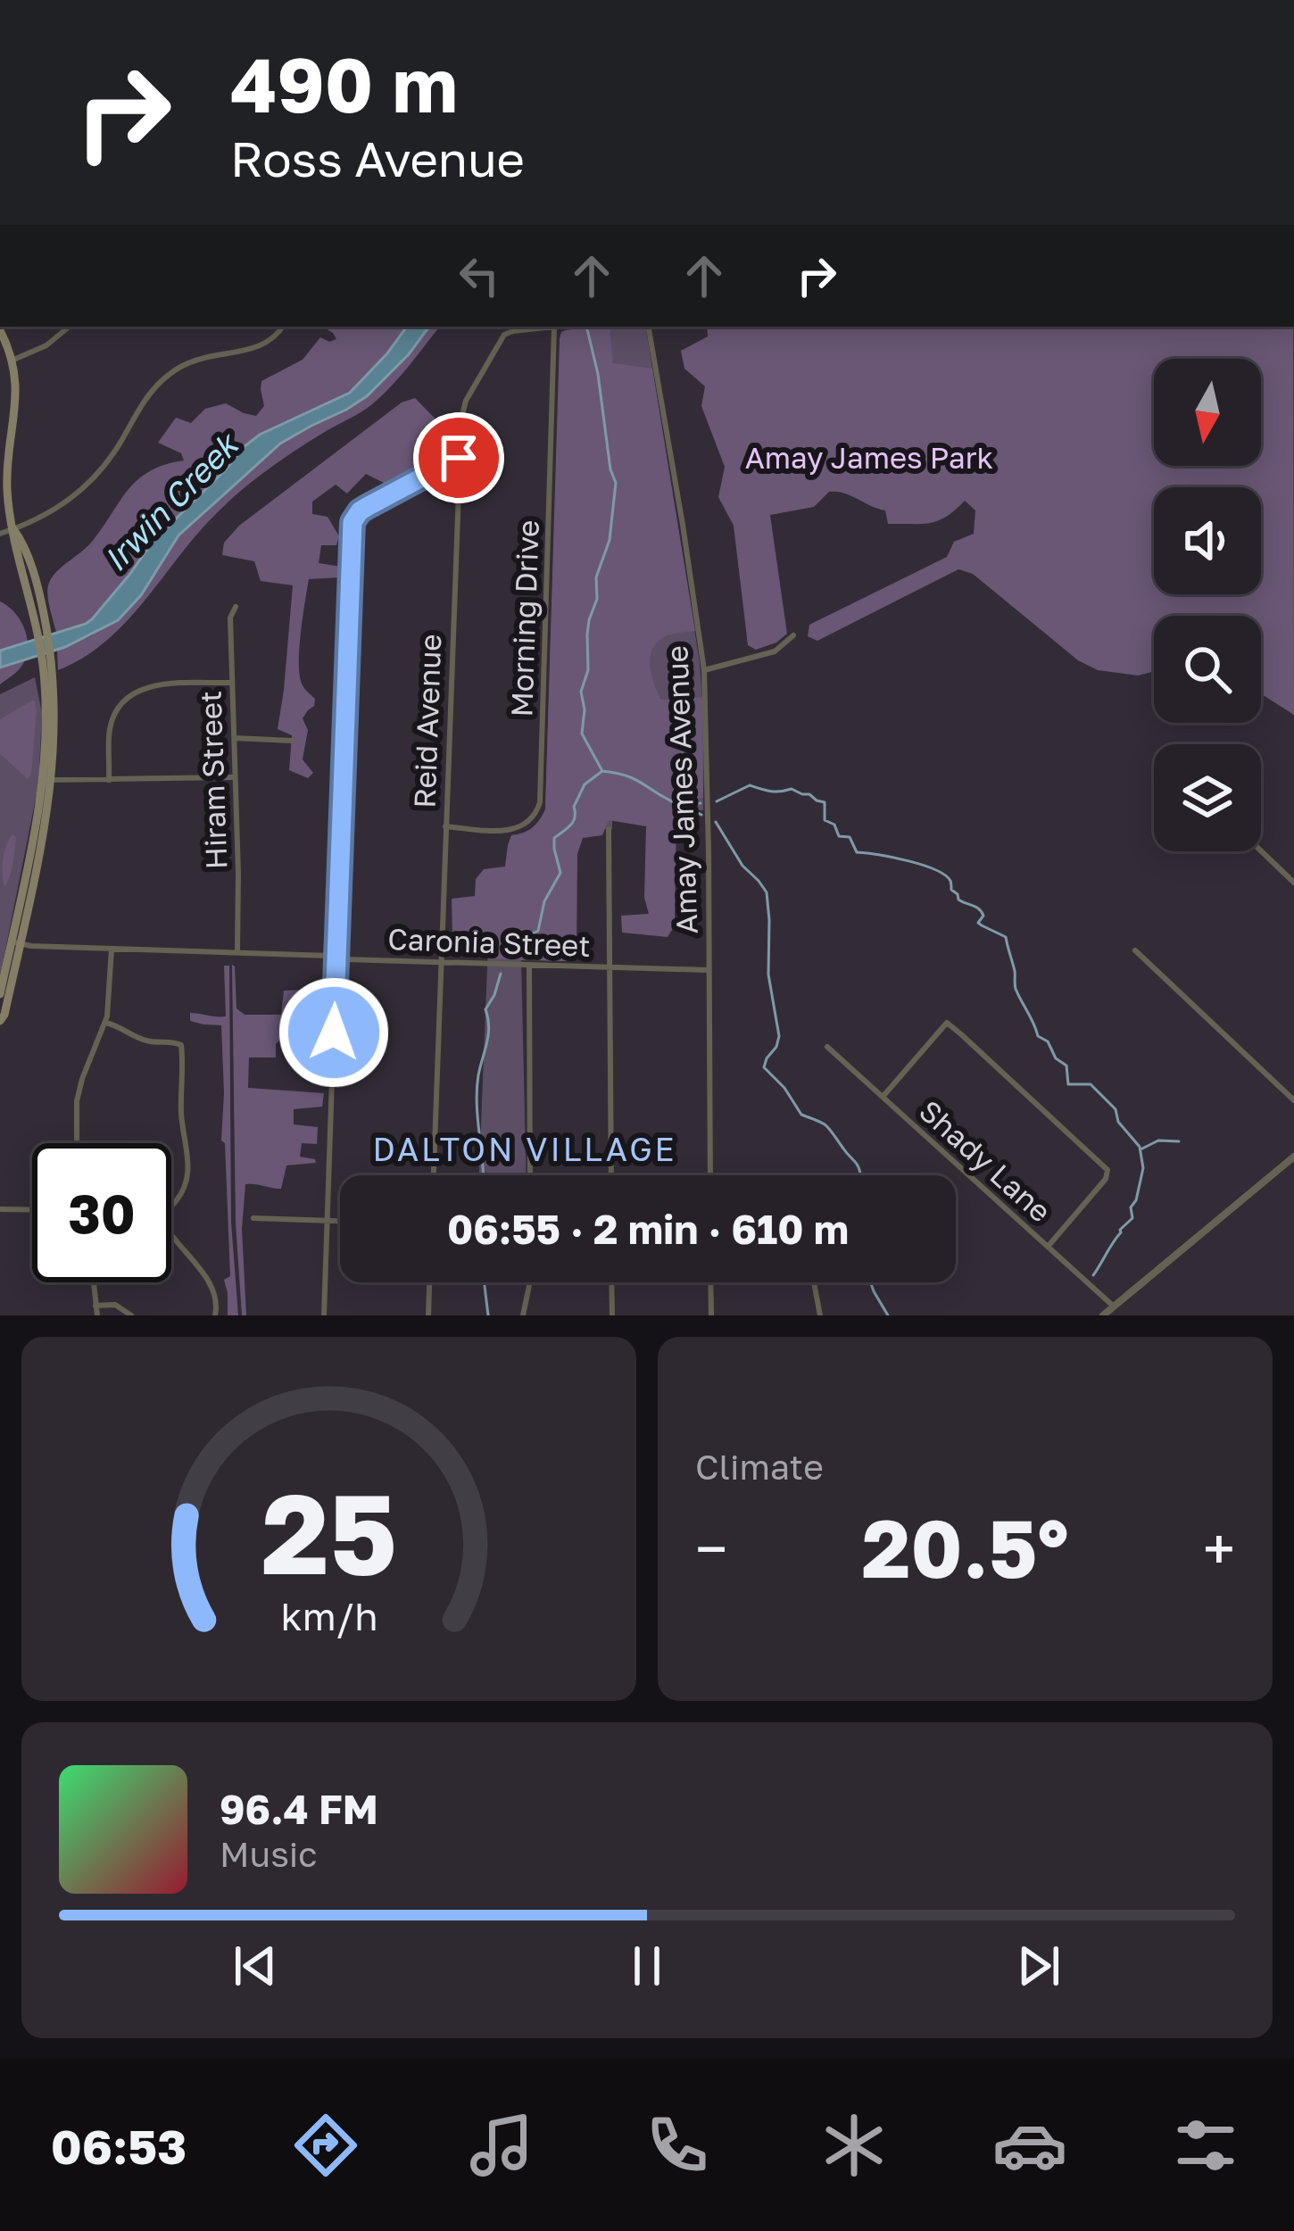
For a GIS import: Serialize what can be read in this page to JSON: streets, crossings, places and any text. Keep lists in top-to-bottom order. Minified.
{"streets":{"street":["Morning Drive","Reid Avenue","Hiram Street","Amay James Avenue","Caronia Street","Shady Lane"]},"crossings":[["Morning Drive","Reid Avenue"],["Reid Avenue","Caronia Street"],["Hiram Street","Caronia Street"],["Amay James Avenue","Caronia Street"]],"districts":["DALTON VILLAGE"],"water":["Irwin Creek"],"parks":["Amay James Park"],"north":"bottom","page":{"turn":["490 m","Ross Avenue"],"limit":"30","trip":"06:55 · 2 min · 610 m","tile":"Climate","heat":["−","20.5°","+"],"song":["96.4 FM","Music"],"tabs":"06:53","gauge":["25","km/h"]}}
